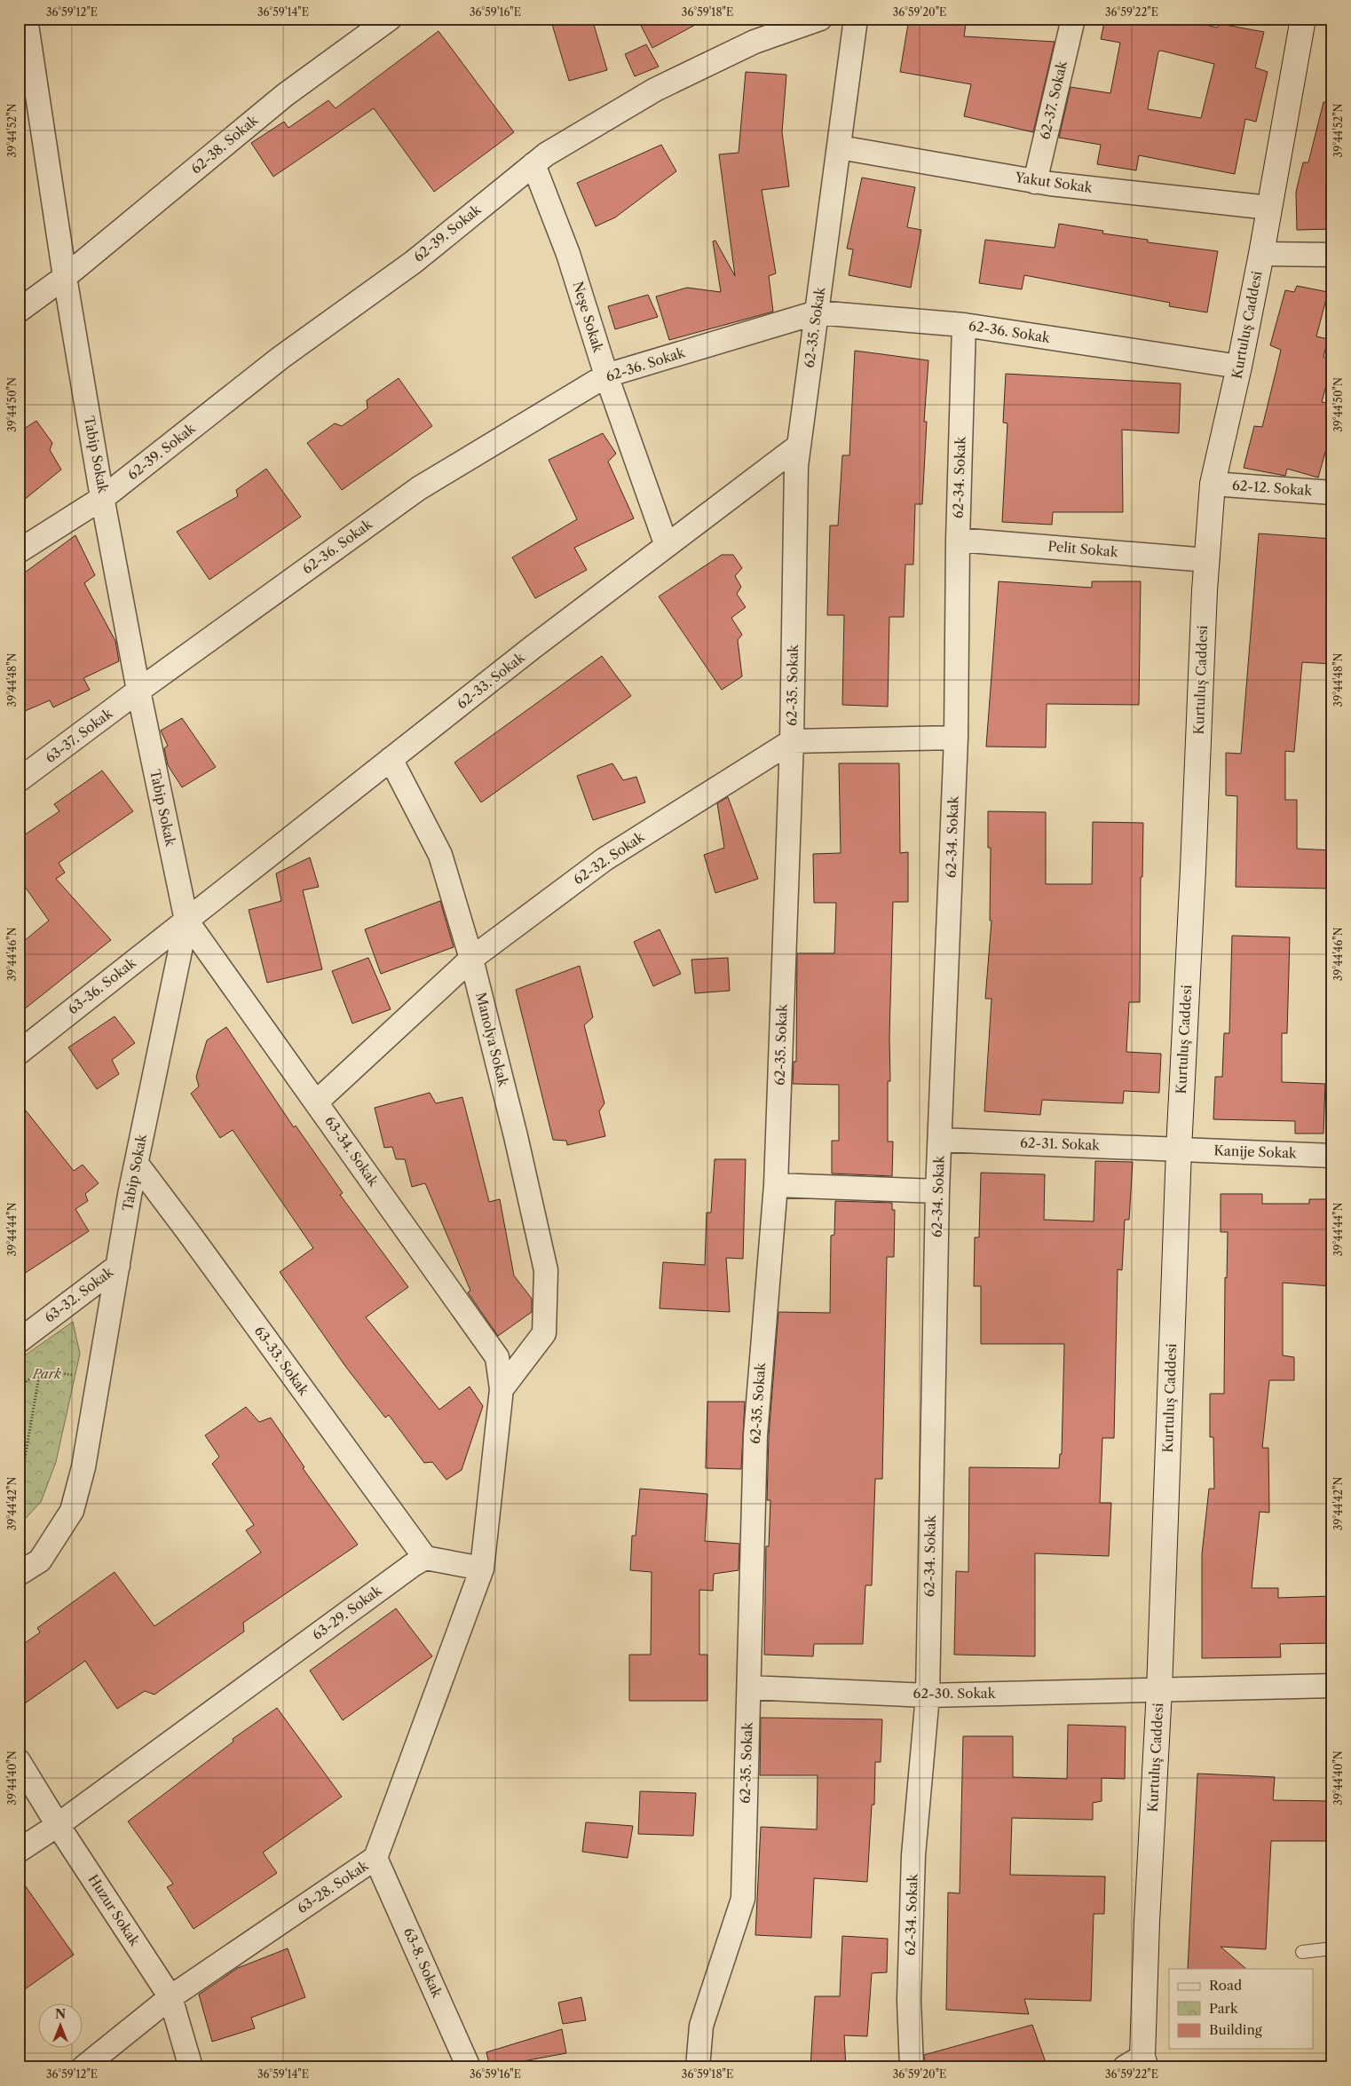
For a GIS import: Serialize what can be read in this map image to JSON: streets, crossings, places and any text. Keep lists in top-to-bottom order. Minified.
{"streets":{"street":["62-37. Sokak","62-38. Sokak","Yakut Sokak","62-39. Sokak","Neşe Sokak","Kurtuluş Caddesi","62-35. Sokak","62-36. Sokak","Tabip Sokak","62-34. Sokak","62-12. Sokak","Pelit Sokak","62-33. Sokak","63-37. Sokak","62-32. Sokak","63-36. Sokak","Manolya Sokak","62-31. Sokak","63-34. Sokak","Kanije Sokak","63-32. Sokak","63-33. Sokak","63-29. Sokak","62-30. Sokak","63-28. Sokak","Huzur Sokak","63-8. Sokak"]},"crossings":[["62-37. Sokak","Yakut Sokak"],["62-38. Sokak","Tabip Sokak"],["Yakut Sokak","Kurtuluş Caddesi"],["Yakut Sokak","62-35. Sokak"],["62-39. Sokak","Neşe Sokak"],["62-39. Sokak","Tabip Sokak"],["Neşe Sokak","62-36. Sokak"],["Neşe Sokak","62-33. Sokak"],["Kurtuluş Caddesi","62-36. Sokak"],["Kurtuluş Caddesi","62-12. Sokak"],["Kurtuluş Caddesi","Pelit Sokak"],["Kurtuluş Caddesi","62-31. Sokak"],["Kurtuluş Caddesi","Kanije Sokak"],["Kurtuluş Caddesi","62-30. Sokak"],["62-35. Sokak","62-36. Sokak"],["62-35. Sokak","62-33. Sokak"],["62-35. Sokak","62-32. Sokak"],["62-35. Sokak","62-30. Sokak"],["62-36. Sokak","Tabip Sokak"],["62-36. Sokak","62-34. Sokak"],["62-36. Sokak","63-37. Sokak"],["Tabip Sokak","62-33. Sokak"],["Tabip Sokak","63-37. Sokak"],["Tabip Sokak","63-36. Sokak"],["Tabip Sokak","63-34. Sokak"],["Tabip Sokak","63-32. Sokak"],["Tabip Sokak","63-33. Sokak"],["62-34. Sokak","Pelit Sokak"],["62-34. Sokak","62-31. Sokak"],["62-34. Sokak","62-30. Sokak"],["62-33. Sokak","63-36. Sokak"],["62-33. Sokak","Manolya Sokak"],["62-33. Sokak","63-34. Sokak"],["62-32. Sokak","Manolya Sokak"],["62-32. Sokak","63-34. Sokak"],["63-36. Sokak","63-34. Sokak"],["Manolya Sokak","63-34. Sokak"],["62-31. Sokak","Kanije Sokak"],["63-33. Sokak","63-29. Sokak"],["63-29. Sokak","Huzur Sokak"],["63-28. Sokak","Huzur Sokak"],["63-28. Sokak","63-8. Sokak"]],"parks":["Park"],"legend":["Road","Park","Building"],"north":"top","coordinates":["36°59'12\"E","36°59'14\"E","36°59'16\"E","36°59'18\"E","36°59'20\"E","36°59'22\"E","39°44'52\"N","39°44'50\"N","39°44'48\"N","39°44'46\"N","39°44'44\"N","39°44'42\"N","39°44'40\"N"]}
